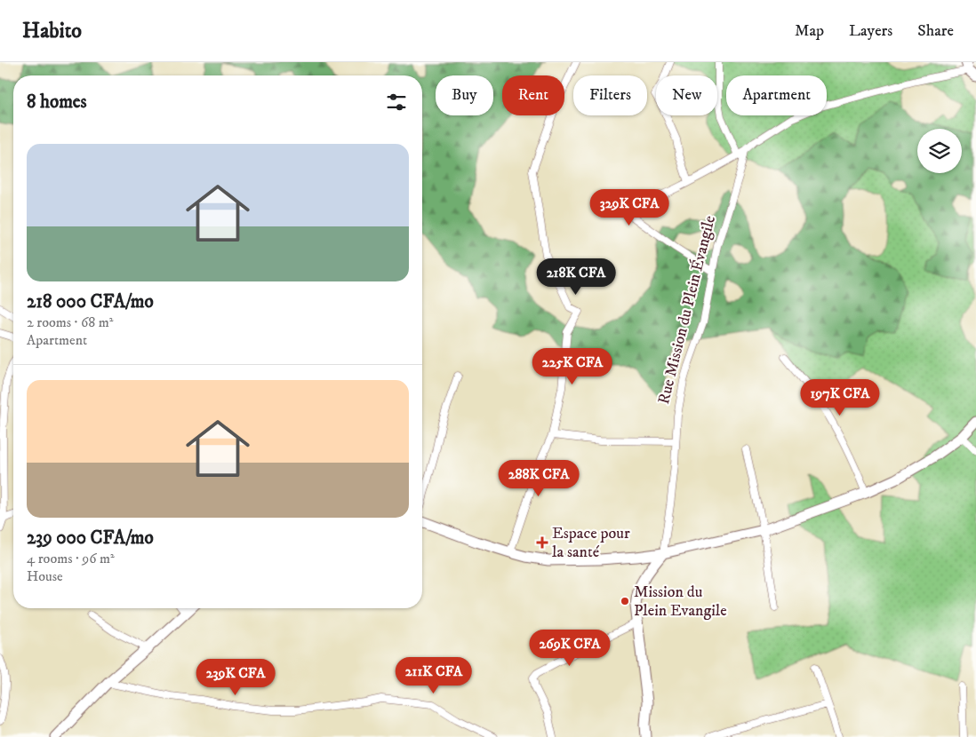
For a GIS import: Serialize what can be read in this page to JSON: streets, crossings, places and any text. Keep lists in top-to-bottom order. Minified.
{"streets":{"street":["Rue Mission du Plein Évangile"]},"places":{"health":["Espace pour la santé"],"other":["Mission du Plein Evangile"]},"page":{"header":"Habito","nav":["Map","Layers","Share"],"chip":["Buy","Rent","Filters","New","Apartment"],"heading":"8 homes","list":[{"name":"218 000 CFA/mo","note":"2 rooms · 68 m² · Apartment"},{"name":"239 000 CFA/mo","note":"4 rooms · 96 m² · House"}],"price":["329K CFA","218K CFA","225K CFA","197K CFA","288K CFA","269K CFA","211K CFA","239K CFA"]}}
